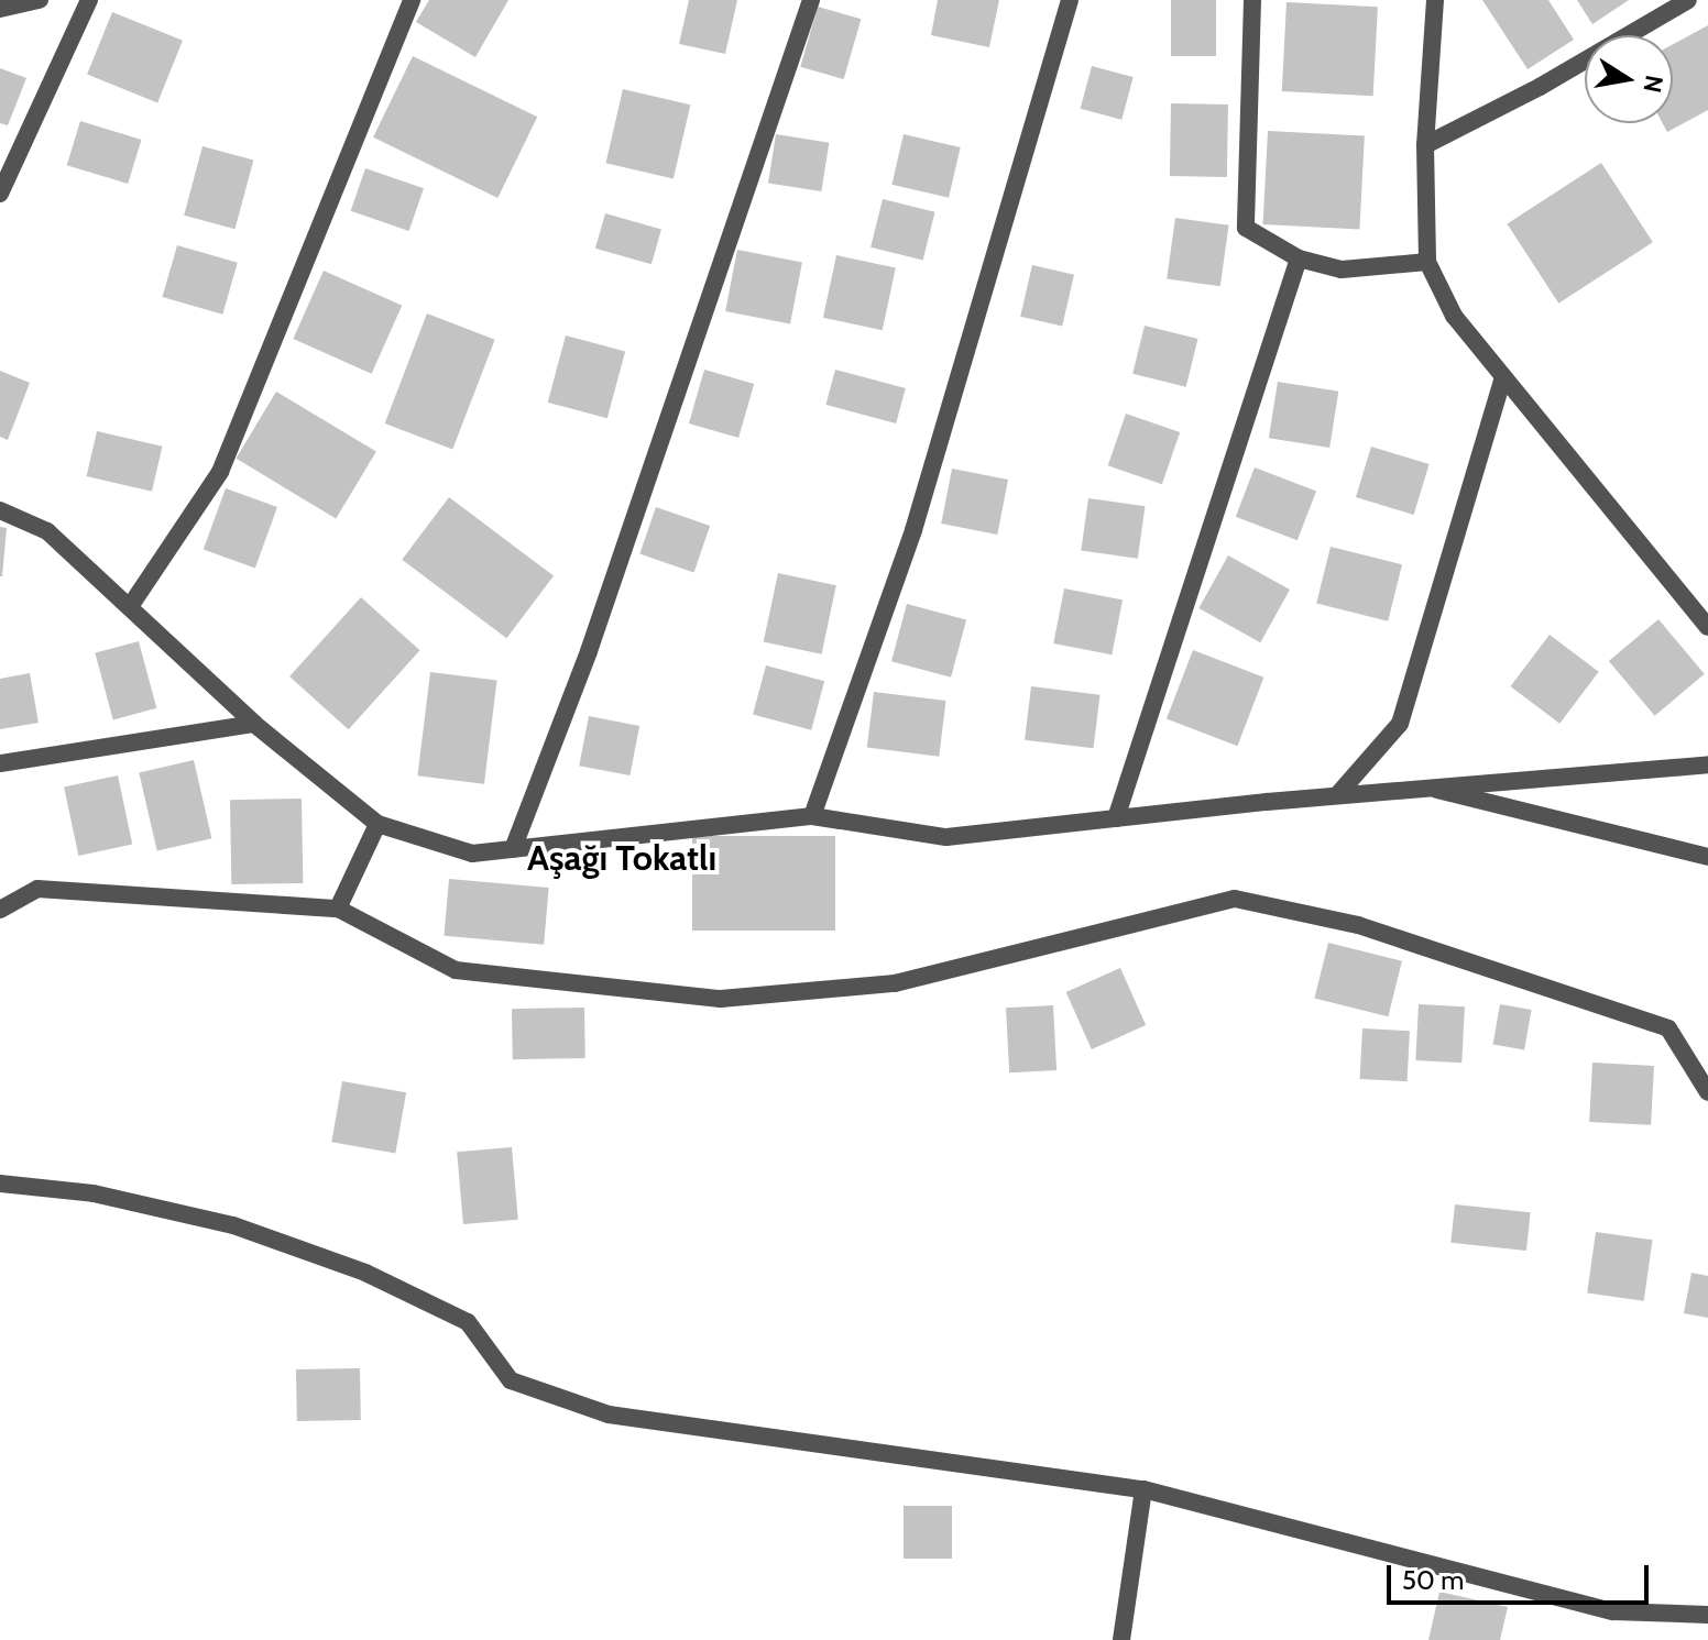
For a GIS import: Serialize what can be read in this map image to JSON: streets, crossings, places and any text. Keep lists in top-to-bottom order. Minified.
{"districts":["Aşağı Tokatlı"],"scale_bar":"50 m","north":"right"}
